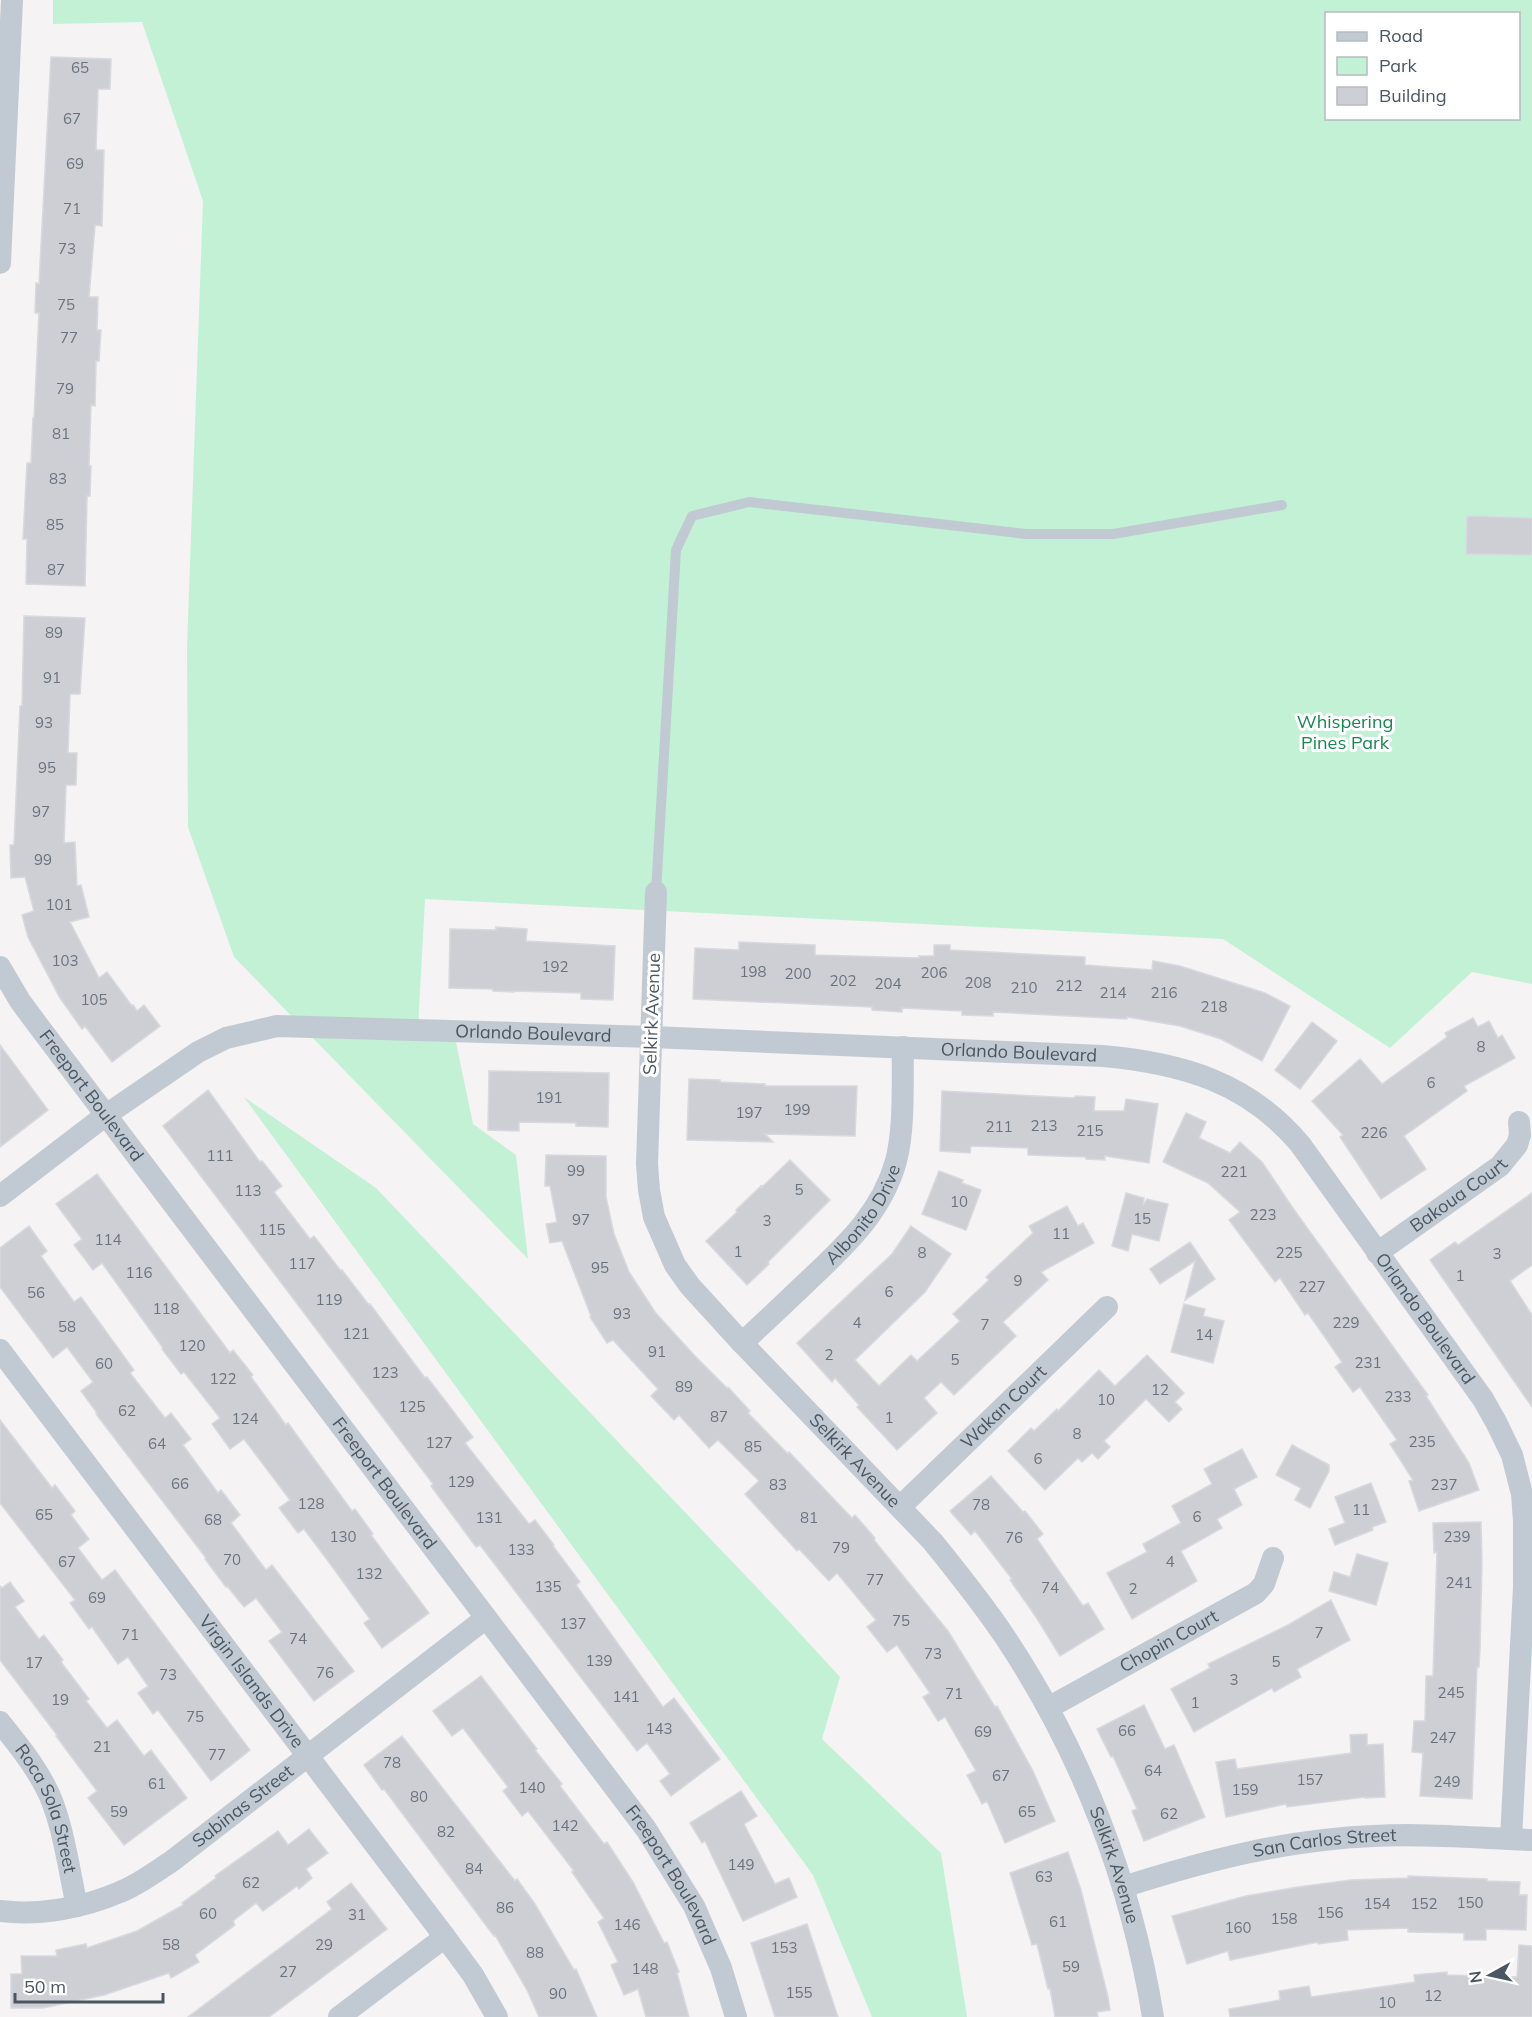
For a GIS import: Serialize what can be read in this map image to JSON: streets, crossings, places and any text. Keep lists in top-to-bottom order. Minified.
{"streets":{"street":["Selkirk Avenue","Orlando Boulevard","Freeport Boulevard","Bakoua Court","Albonito Drive","Wakan Court","Chopin Court","Virgin Islands Drive","Sabinas Street","Roca Sola Street","San Carlos Street"]},"crossings":[["Selkirk Avenue","Orlando Boulevard"],["Selkirk Avenue","Albonito Drive"],["Selkirk Avenue","Wakan Court"],["Selkirk Avenue","Chopin Court"],["Selkirk Avenue","San Carlos Street"],["Orlando Boulevard","Freeport Boulevard"],["Orlando Boulevard","Bakoua Court"],["Orlando Boulevard","Albonito Drive"],["Orlando Boulevard","San Carlos Street"],["Freeport Boulevard","Sabinas Street"],["Virgin Islands Drive","Sabinas Street"],["Sabinas Street","Roca Sola Street"]],"parks":["Whispering Pines Park"],"house_numbers":["65","67","69","71","73","75","77","79","81","83","85","87","89","91","93","95","97","99","101","103","192","198","206","200","202","208","204","212","210","214","216","105","218","8","6","191","199","197","213","211","215","226","111","99","221","5","113","10","223","15","97","3","115","11","114","1","8","225","3","117","95","116","1","9","227","6","56","119","118","93","4","229","7","58","121","14","120","91","2","5","231","60","123","122","89","12","233","10","125","62","87","1","124","8","235","127","64","85","6","129","66","83","237","128","78","11","65","6","131","81","68","130","239","76","79","133","70","67","4","132","77","241","135","74","2","69","75","137","7","71","74","73","139","5","17","76","73","3","245","71","141","19","1","75","143","66","69","247","21","77","78","64","67","157","249","61","140","159","80","59","65","62","142","82","149","84","63","62","150","154","152","86","156","60","31","158","61","146","160","58","29","153","88","59","148","27","155","90","12","10"],"legend":["Road","Park","Building"],"scale_bar":"50 m","north":"left"}
